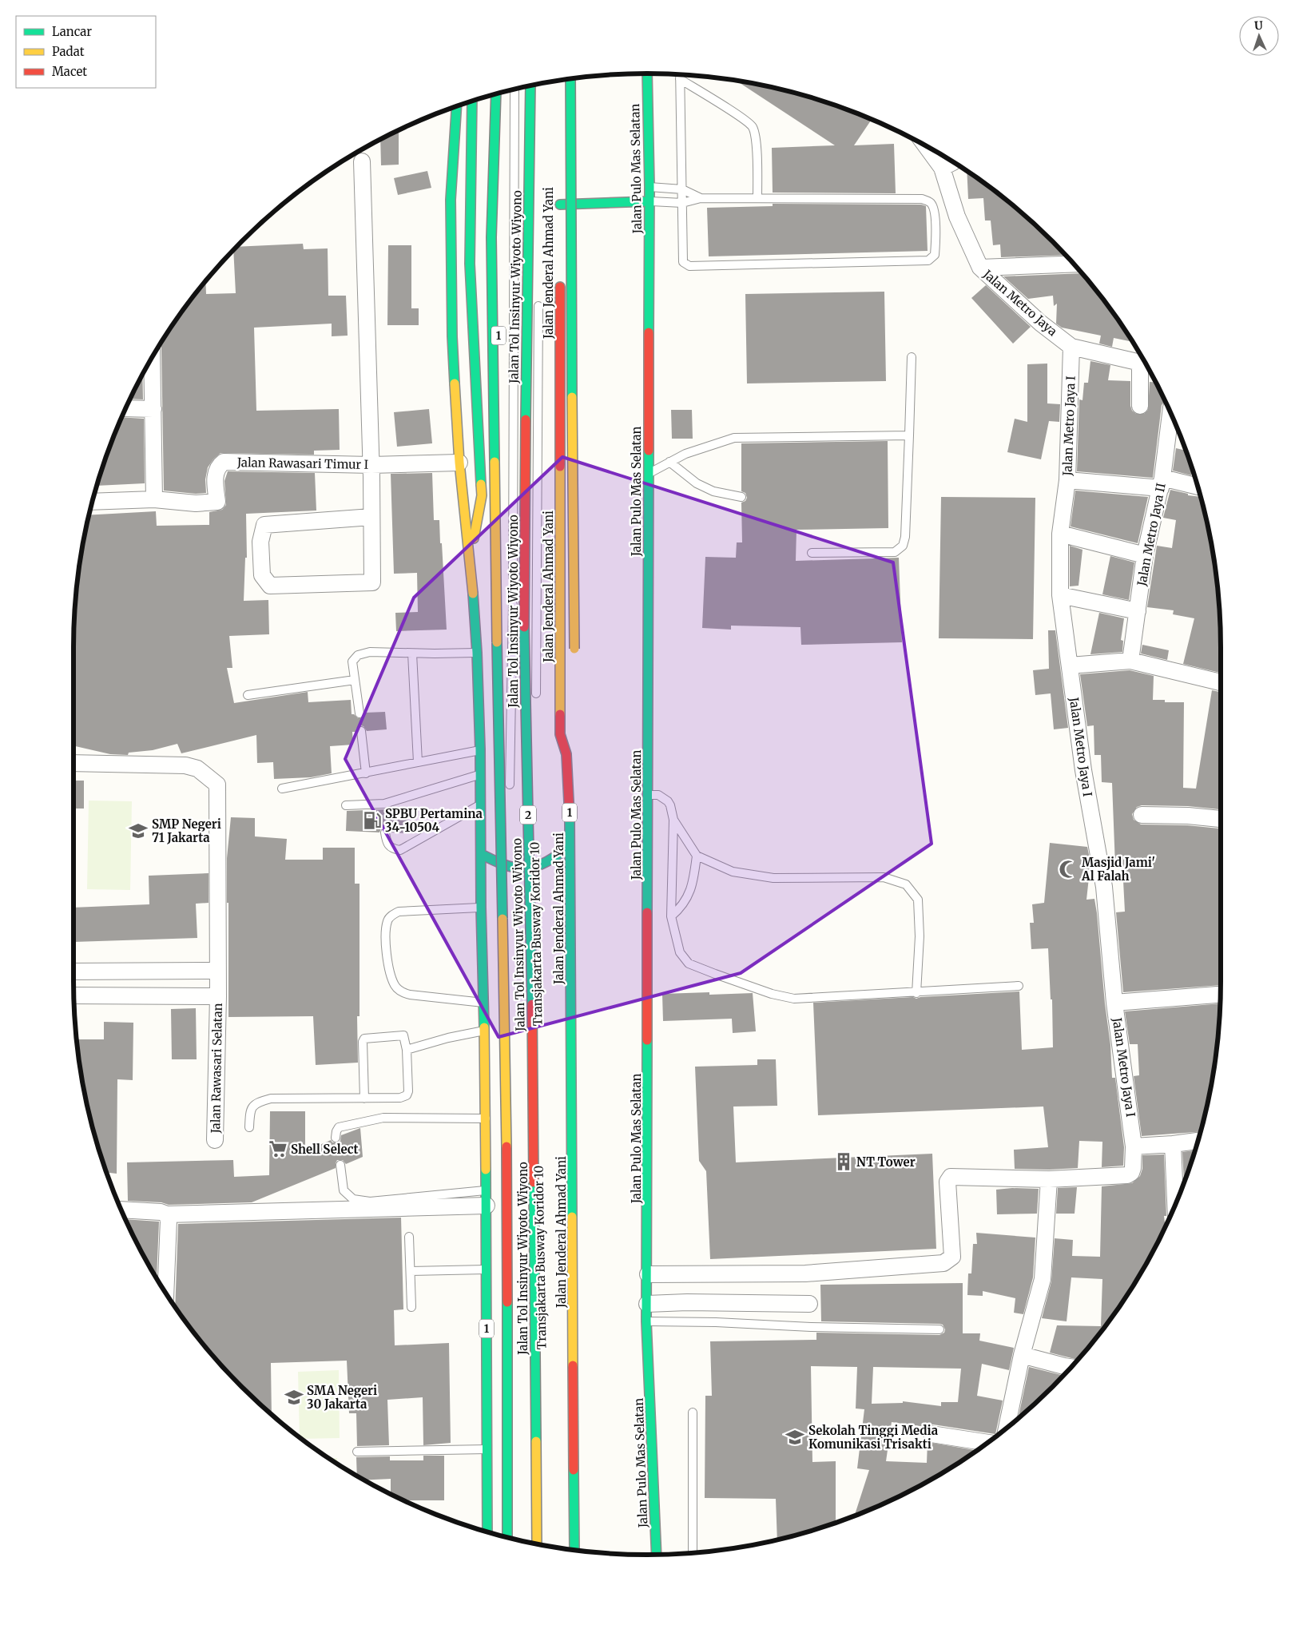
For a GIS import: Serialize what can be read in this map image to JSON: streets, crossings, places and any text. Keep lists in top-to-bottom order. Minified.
{"streets":{"main road":["Jalan Pulo Mas Selatan","Jalan Jenderal Ahmad Yani","Jalan Tol Insinyur Wiyoto Wiyono","1","2"],"street":["Jalan Metro Jaya","Jalan Metro Jaya I","Jalan Rawasari Timur I","Jalan Metro Jaya II","Jalan Rawasari Selatan"],"lane":["Transjakarta Busway Koridor 10"]},"crossings":[["Jalan Pulo Mas Selatan","Jalan Metro Jaya I"],["Jalan Metro Jaya","Jalan Metro Jaya I"],["1","Jalan Rawasari Timur I"]],"places":{"fuel station":["SPBU Pertamina 34-10504"],"school or university":["SMP Negeri 71 Jakarta","SMA Negeri 30 Jakarta","Sekolah Tinggi Media Komunikasi Trisakti"],"mosque":["Masjid Jami' Al Falah"],"supermarket":["Shell Select"],"building":["NT Tower"]},"legend":["Lancar","Padat","Macet"],"north":"top"}
